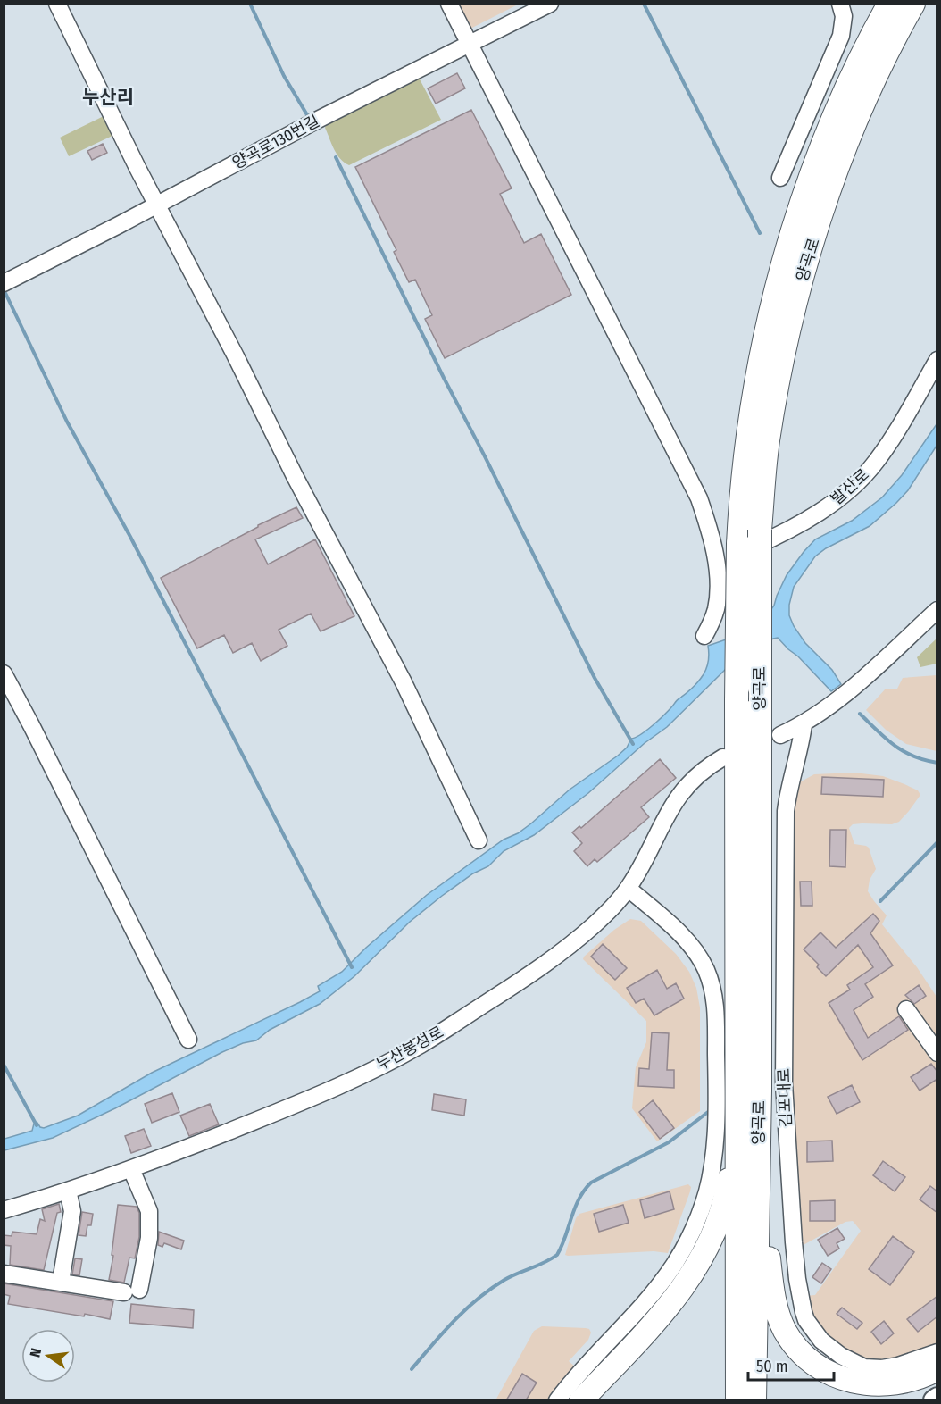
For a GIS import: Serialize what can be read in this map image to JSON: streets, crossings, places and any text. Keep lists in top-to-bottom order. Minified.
{"streets":{"highway":["양곡로"],"street":["양곡로130번길","발산로","누산봉성로","김포대로"]},"districts":["누산리"],"scale_bar":"50 m","north":"left"}
